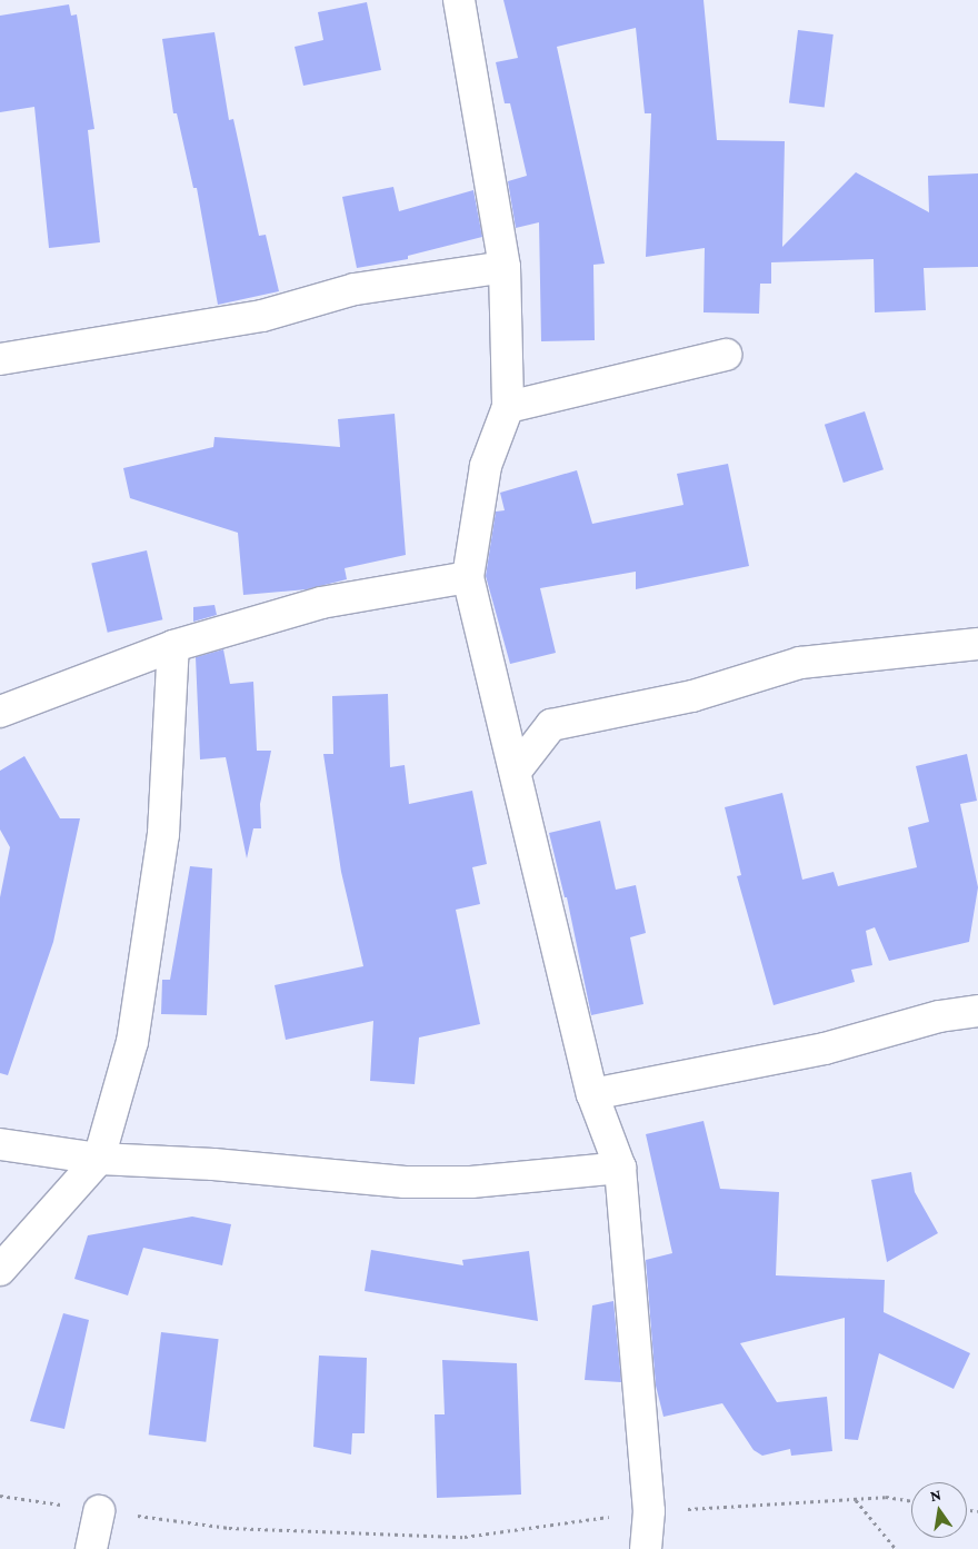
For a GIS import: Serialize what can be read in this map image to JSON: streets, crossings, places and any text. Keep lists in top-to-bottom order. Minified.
{"north":"top"}
